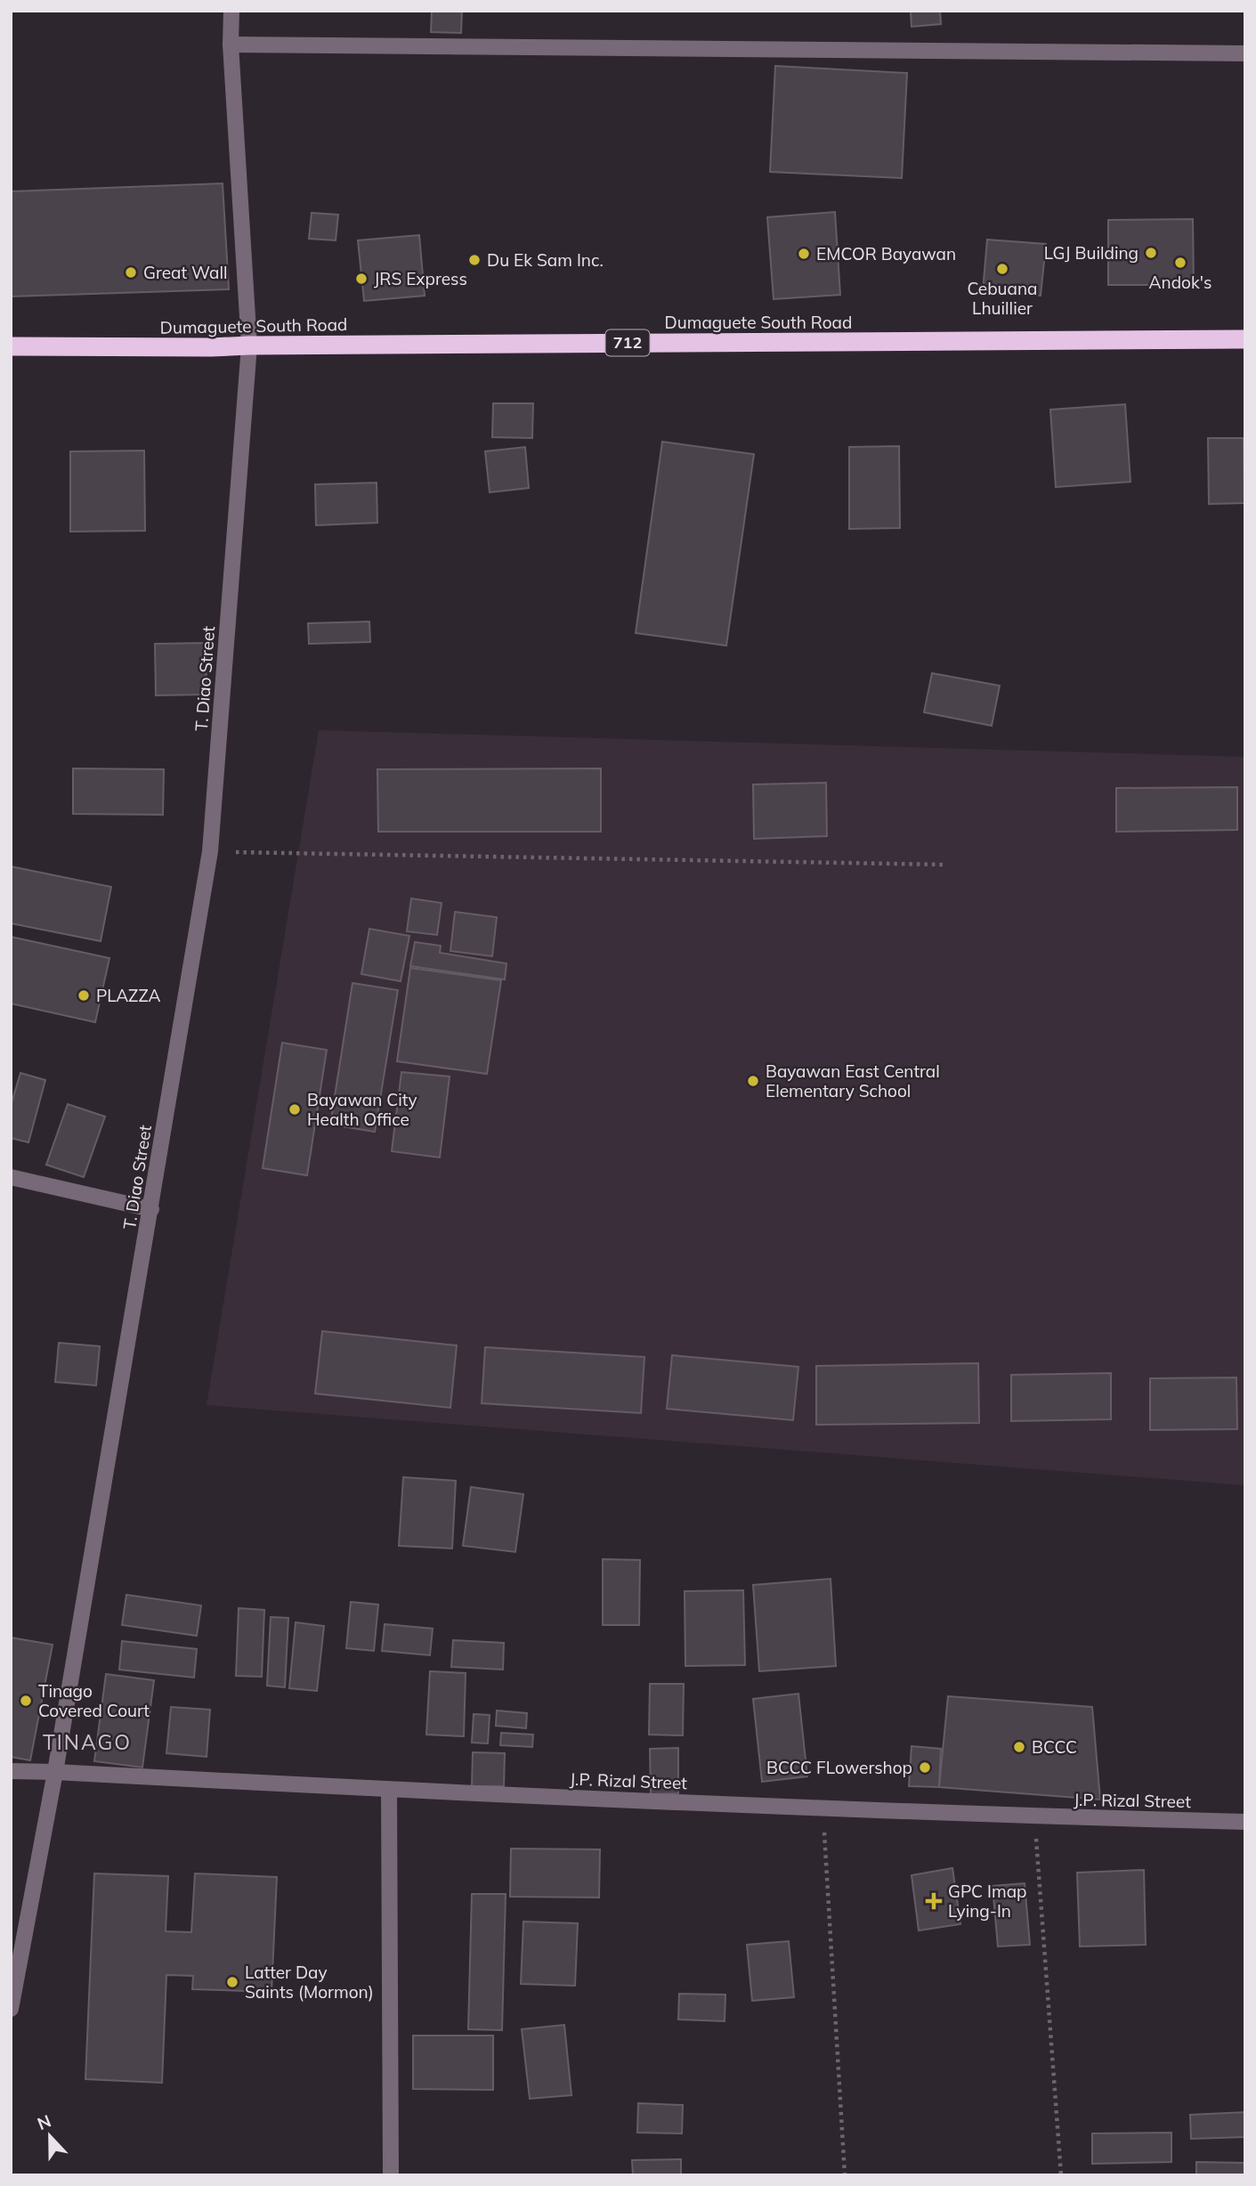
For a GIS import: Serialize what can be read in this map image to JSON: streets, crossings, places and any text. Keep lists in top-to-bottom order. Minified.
{"streets":{"highway":["Dumaguete South Road","712"],"street":["T. Diao Street","J.P. Rizal Street"]},"crossings":[["Dumaguete South Road","T. Diao Street"],["T. Diao Street","J.P. Rizal Street"]],"districts":["TINAGO"],"places":{"other":["LGJ Building","EMCOR Bayawan","Du Ek Sam Inc.","Andok's","Cebuana Lhuillier","Great Wall","JRS Express","PLAZZA","Bayawan East Central Elementary School","Bayawan City Health Office","Tinago Covered Court","BCCC","BCCC FLowershop","Latter Day Saints (Mormon)"],"health":["GPC Imap Lying-In"]},"north":"top"}
